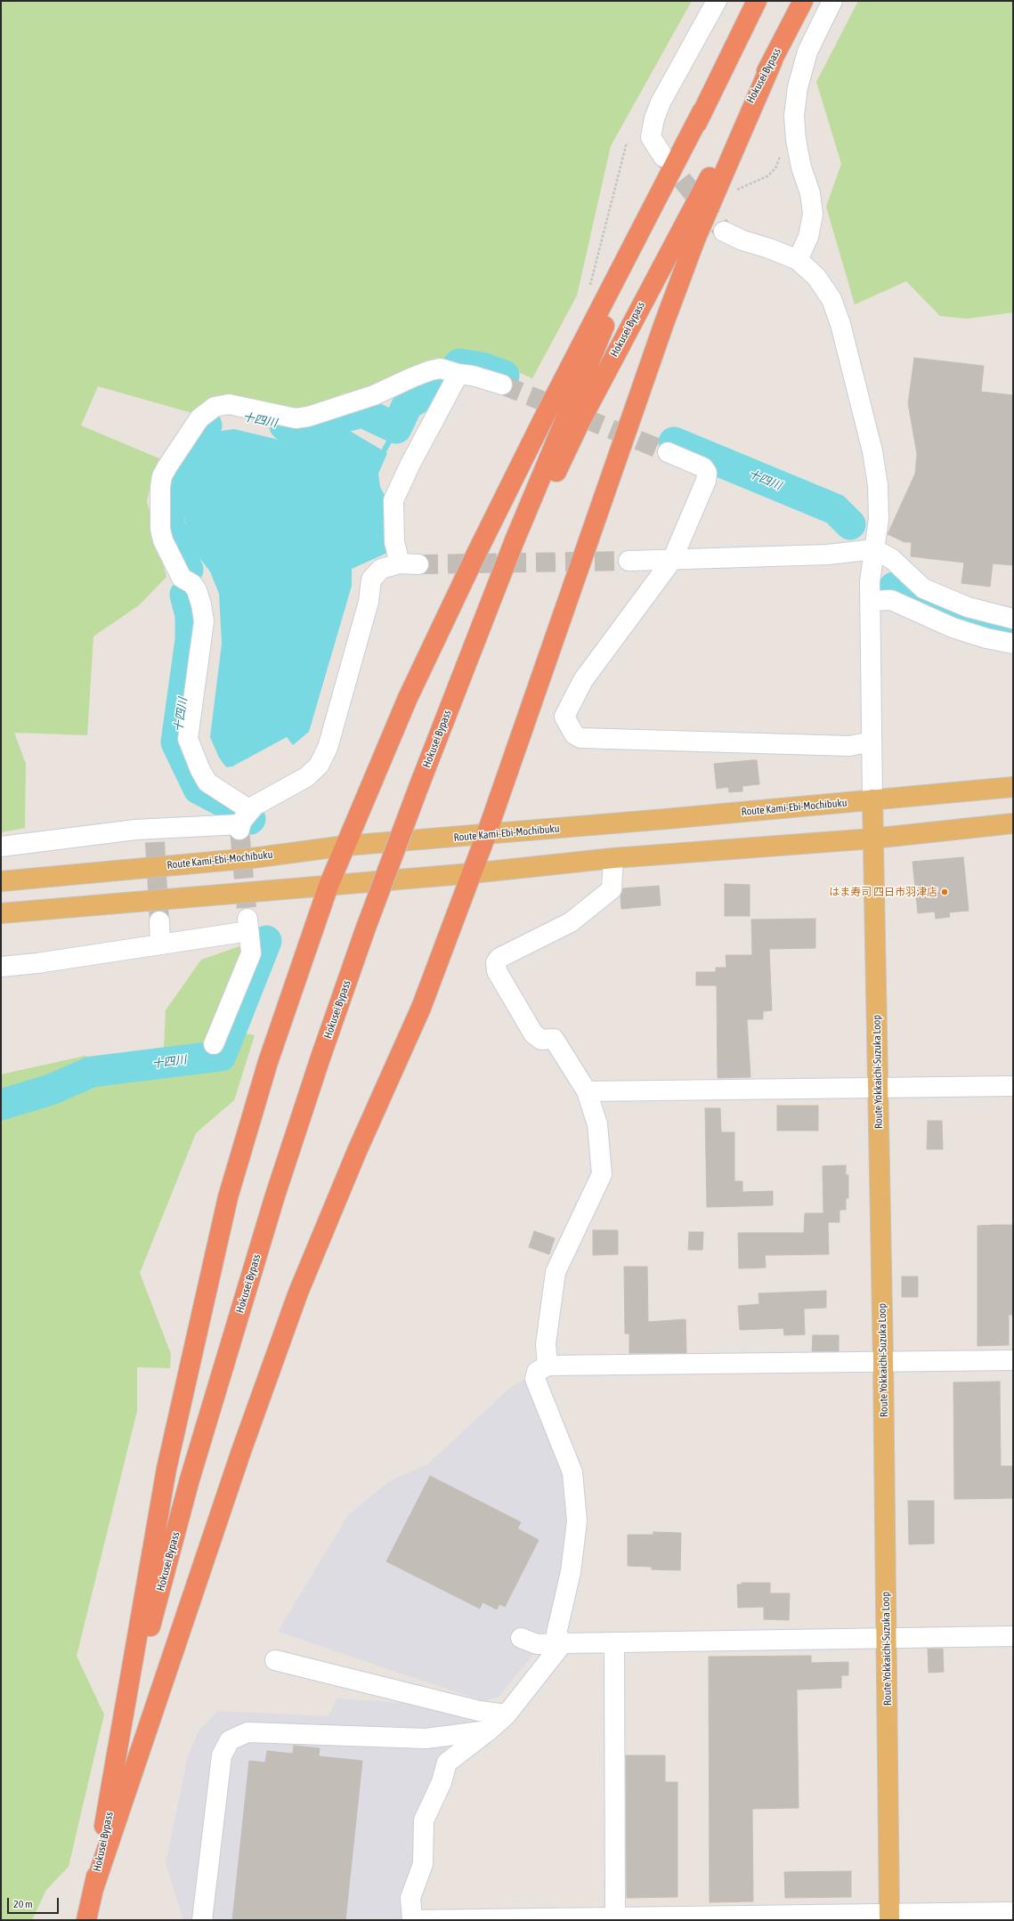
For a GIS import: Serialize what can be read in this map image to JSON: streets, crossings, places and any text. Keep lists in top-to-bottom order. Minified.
{"streets":{"highway":["Hokusei Bypass"],"main road":["Route Kami-Ebi-Mochibuku","Route Yokkaichi-Suzuka Loop"]},"crossings":[["Route Kami-Ebi-Mochibuku","Route Yokkaichi-Suzuka Loop"]],"water":["十四川"],"places":["はま寿司 四日市羽津店"],"scale_bar":"20 m"}
